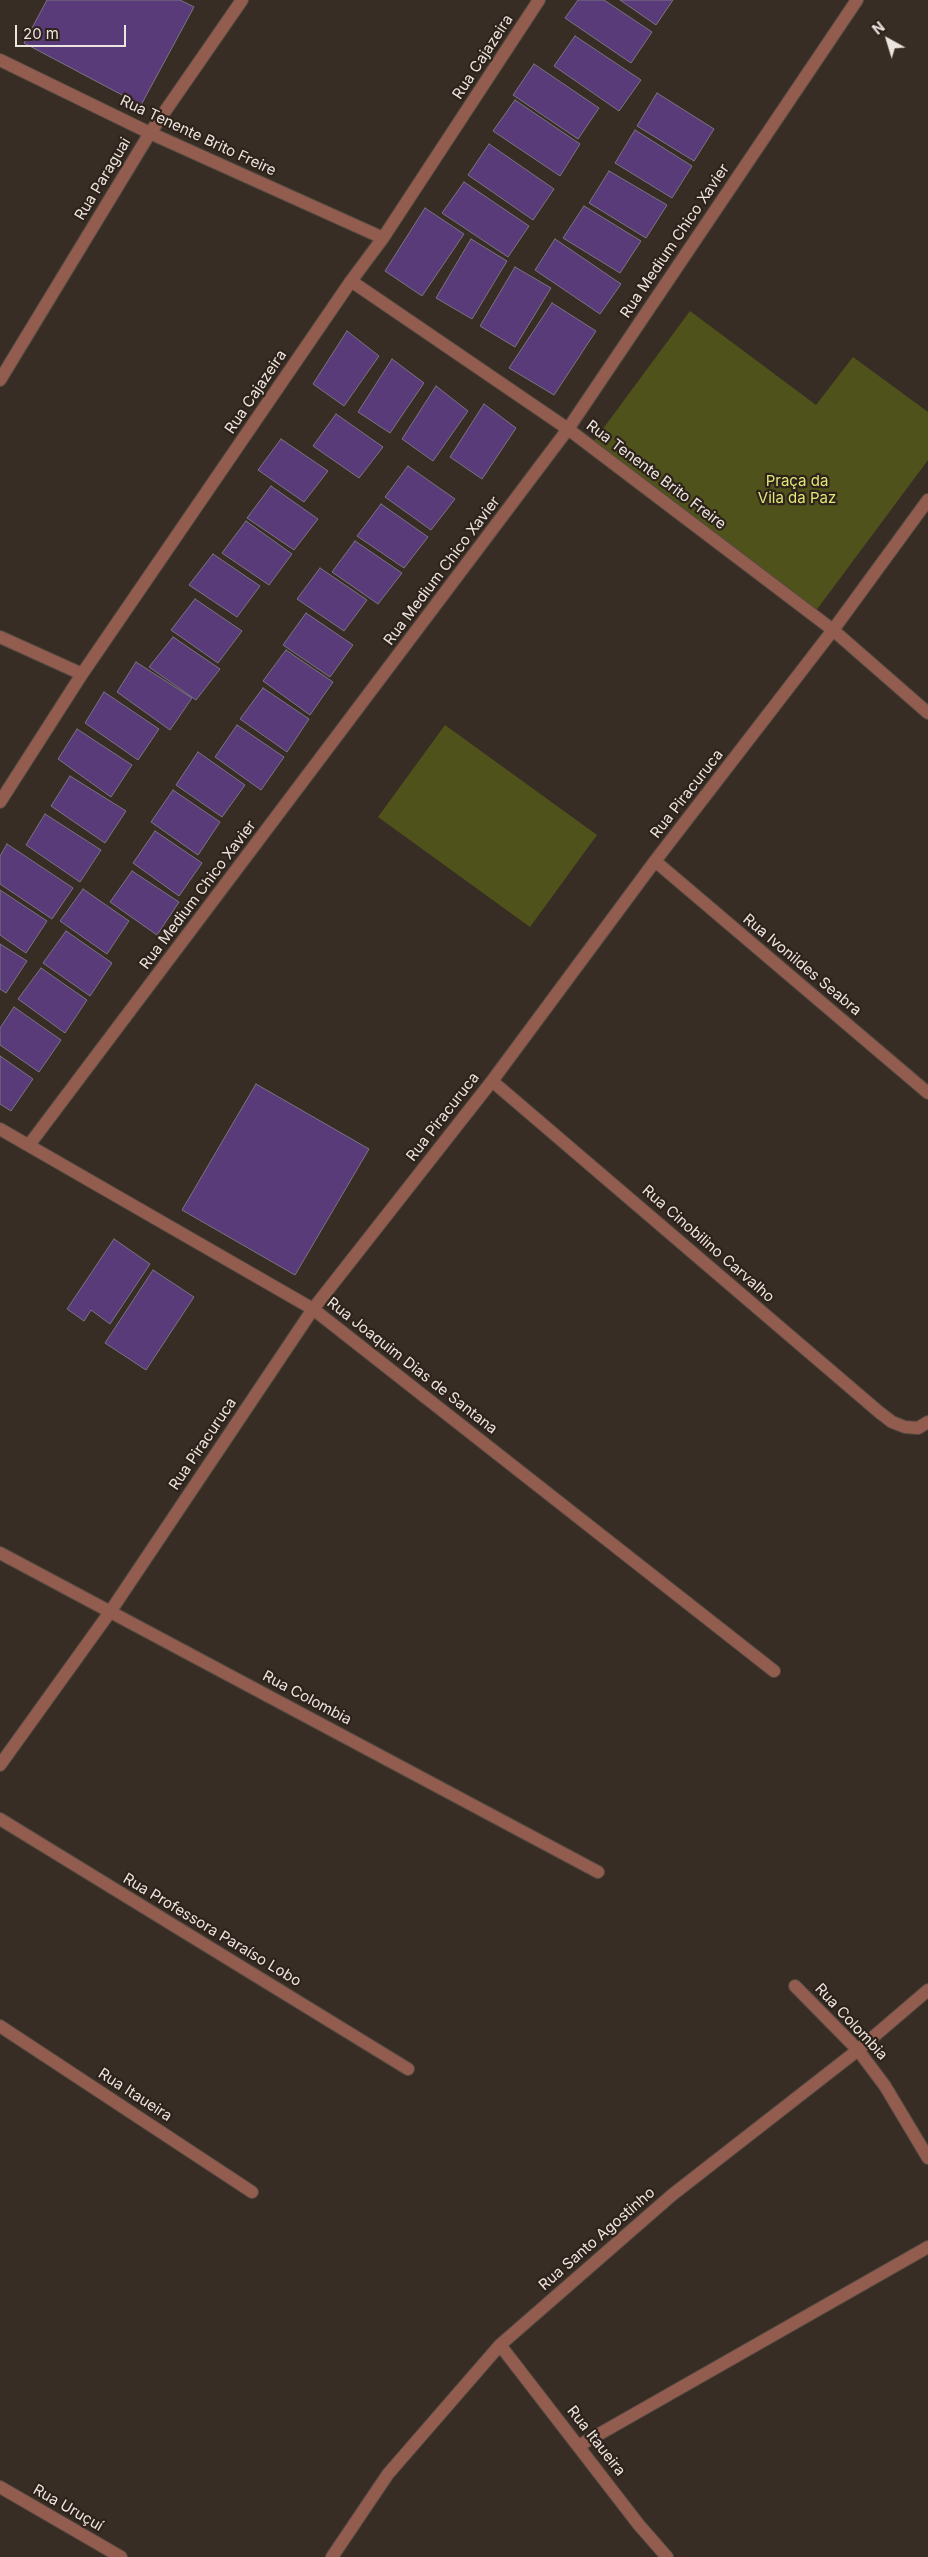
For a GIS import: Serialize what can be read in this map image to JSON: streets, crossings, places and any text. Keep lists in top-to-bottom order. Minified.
{"streets":{"street":["Rua Cajazeira","Rua Tenente Brito Freire","Rua Paraguai","Rua Medium Chico Xavier","Rua Piracuruca","Rua Ivonildes Seabra","Rua Cinobilino Carvalho","Rua Joaquim Dias de Santana","Rua Colombia","Rua Professora Paraíso Lobo","Rua Itaueira","Rua Santo Agostinho","Rua Uruçuí"]},"crossings":[["Rua Cajazeira","Rua Tenente Brito Freire"],["Rua Tenente Brito Freire","Rua Paraguai"],["Rua Tenente Brito Freire","Rua Medium Chico Xavier"],["Rua Tenente Brito Freire","Rua Piracuruca"],["Rua Medium Chico Xavier","Rua Joaquim Dias de Santana"],["Rua Piracuruca","Rua Ivonildes Seabra"],["Rua Piracuruca","Rua Cinobilino Carvalho"],["Rua Piracuruca","Rua Joaquim Dias de Santana"],["Rua Piracuruca","Rua Colombia"],["Rua Colombia","Rua Santo Agostinho"],["Rua Itaueira","Rua Santo Agostinho"]],"parks":["Praça da Vila da Paz"],"scale_bar":"20 m","north":"top left"}
